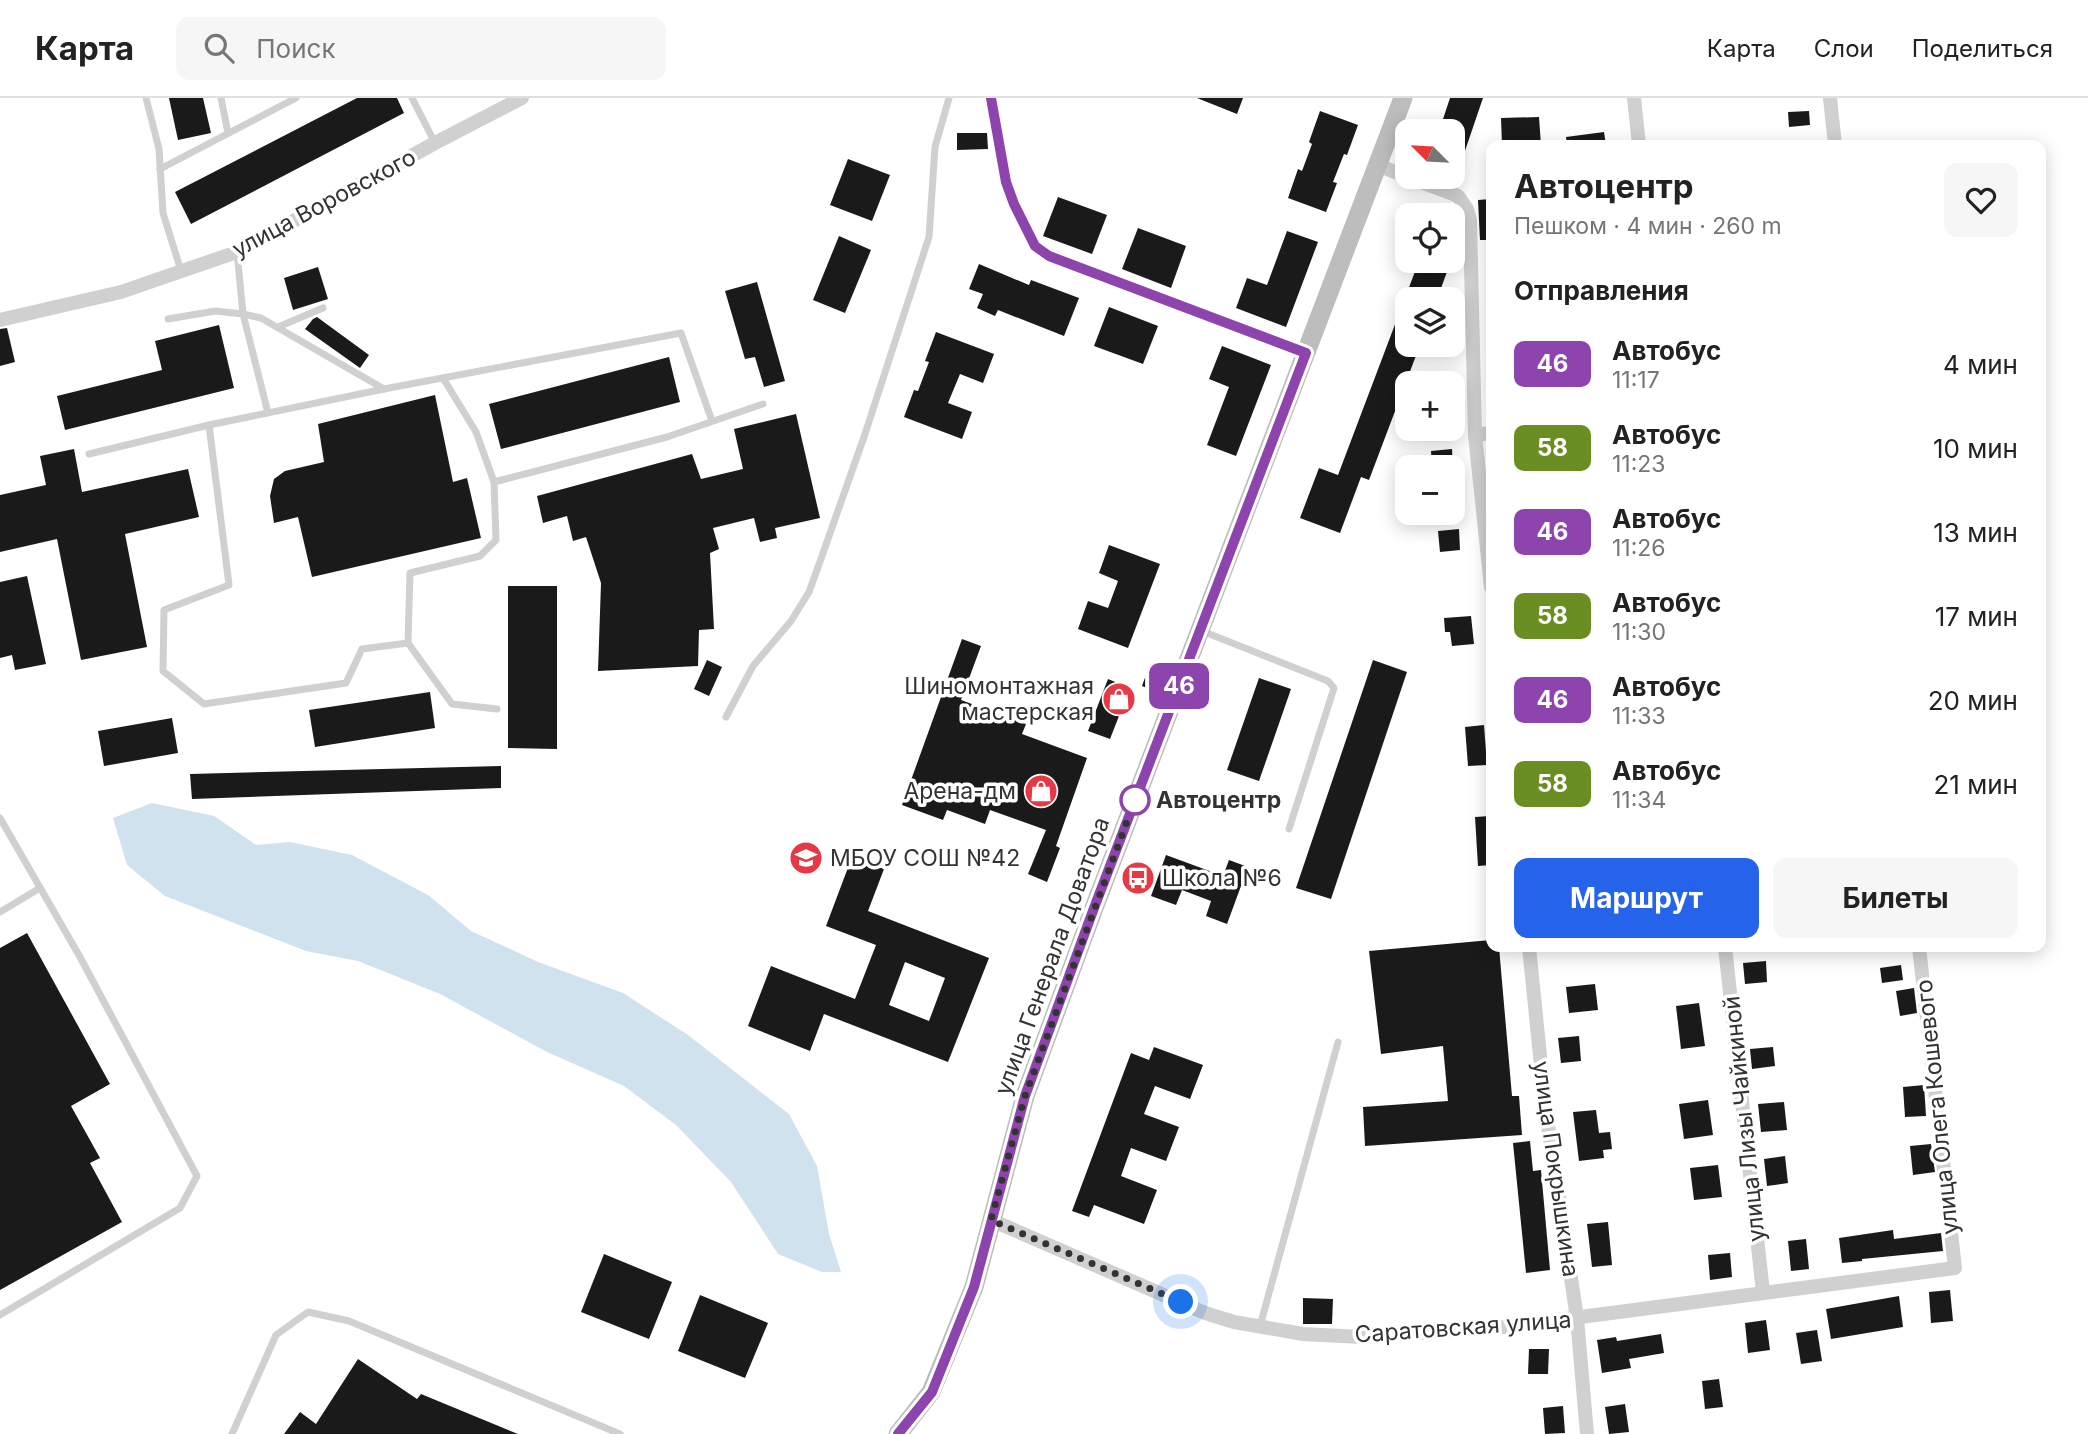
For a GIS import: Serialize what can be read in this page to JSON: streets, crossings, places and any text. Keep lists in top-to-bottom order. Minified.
{"streets":{"street":["улица Воровского","улица Генерала Доватора","улица Олега Кошевого","улица Лизы Чайкиной","улица Покрышкина","Саратовская улица"]},"crossings":[["улица Генерала Доватора","Саратовская улица"],["улица Олега Кошевого","Саратовская улица"],["улица Лизы Чайкиной","Саратовская улица"],["улица Покрышкина","Саратовская улица"]],"places":{"shop":["Шиномонтажная мастерская","Арена-дм"],"other":["Автоцентр"],"school or university":["МБОУ СОШ №42"],"bus stop":["Школа №6"]},"lines":["bus line 46"],"north":"top left","page":{"header":"Карта","search":"Поиск","nav":["Карта","Слои","Поделиться"],"on_map":"46","map_buttons":["+","−"],"heading":[["Автоцентр","Пешком · 4 мин · 260 m"],"Отправления"],"list":[{"mark":"46","name":"Автобус","note":"11:17","value":"4 мин"},{"mark":"58","name":"Автобус","note":"11:23","value":"10 мин"},{"mark":"46","name":"Автобус","note":"11:26","value":"13 мин"},{"mark":"58","name":"Автобус","note":"11:30","value":"17 мин"},{"mark":"46","name":"Автобус","note":"11:33","value":"20 мин"},{"mark":"58","name":"Автобус","note":"11:34","value":"21 мин"}],"buttons":["Маршрут","Билеты"]}}
